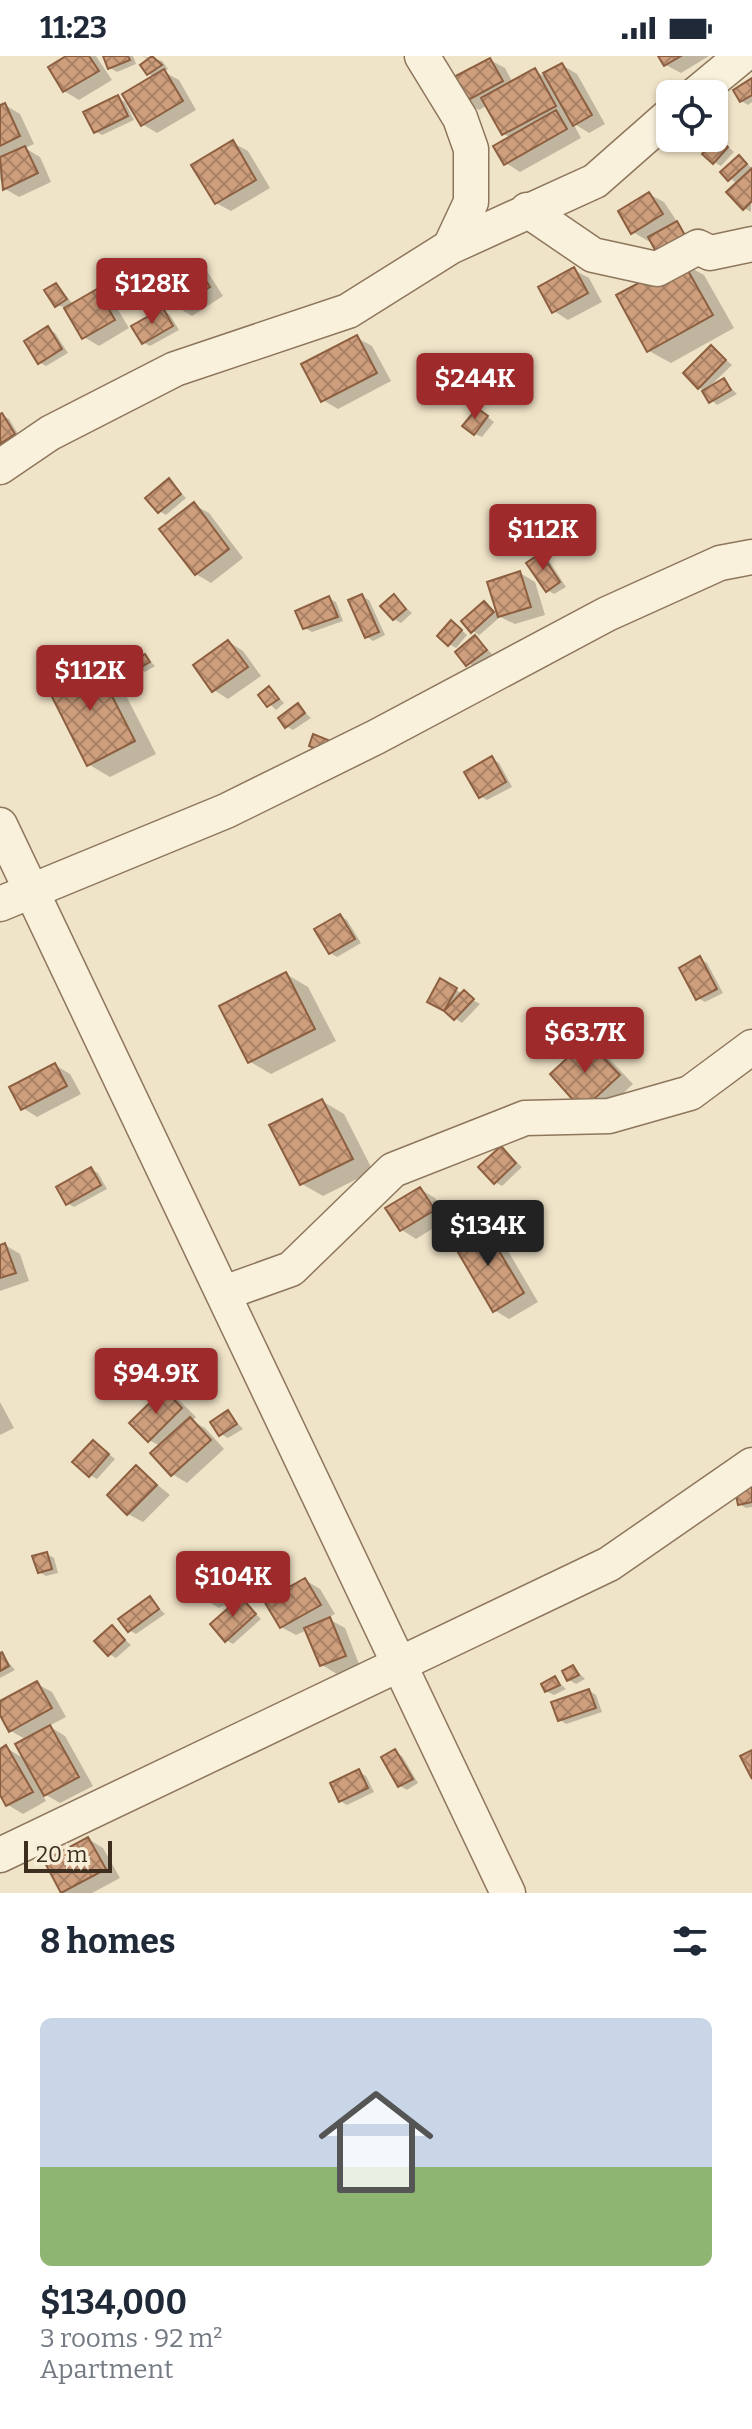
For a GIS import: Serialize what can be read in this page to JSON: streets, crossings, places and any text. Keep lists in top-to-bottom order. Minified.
{"scale_bar":"20 m","page":{"status":"11:23","price":["$128K","$244K","$112K","$112K","$63.7K","$134K","$94.9K","$104K"],"scale":"20 m","heading":"8 homes","list":[{"name":"$134,000","note":"3 rooms · 92 m² · Apartment"}]}}
